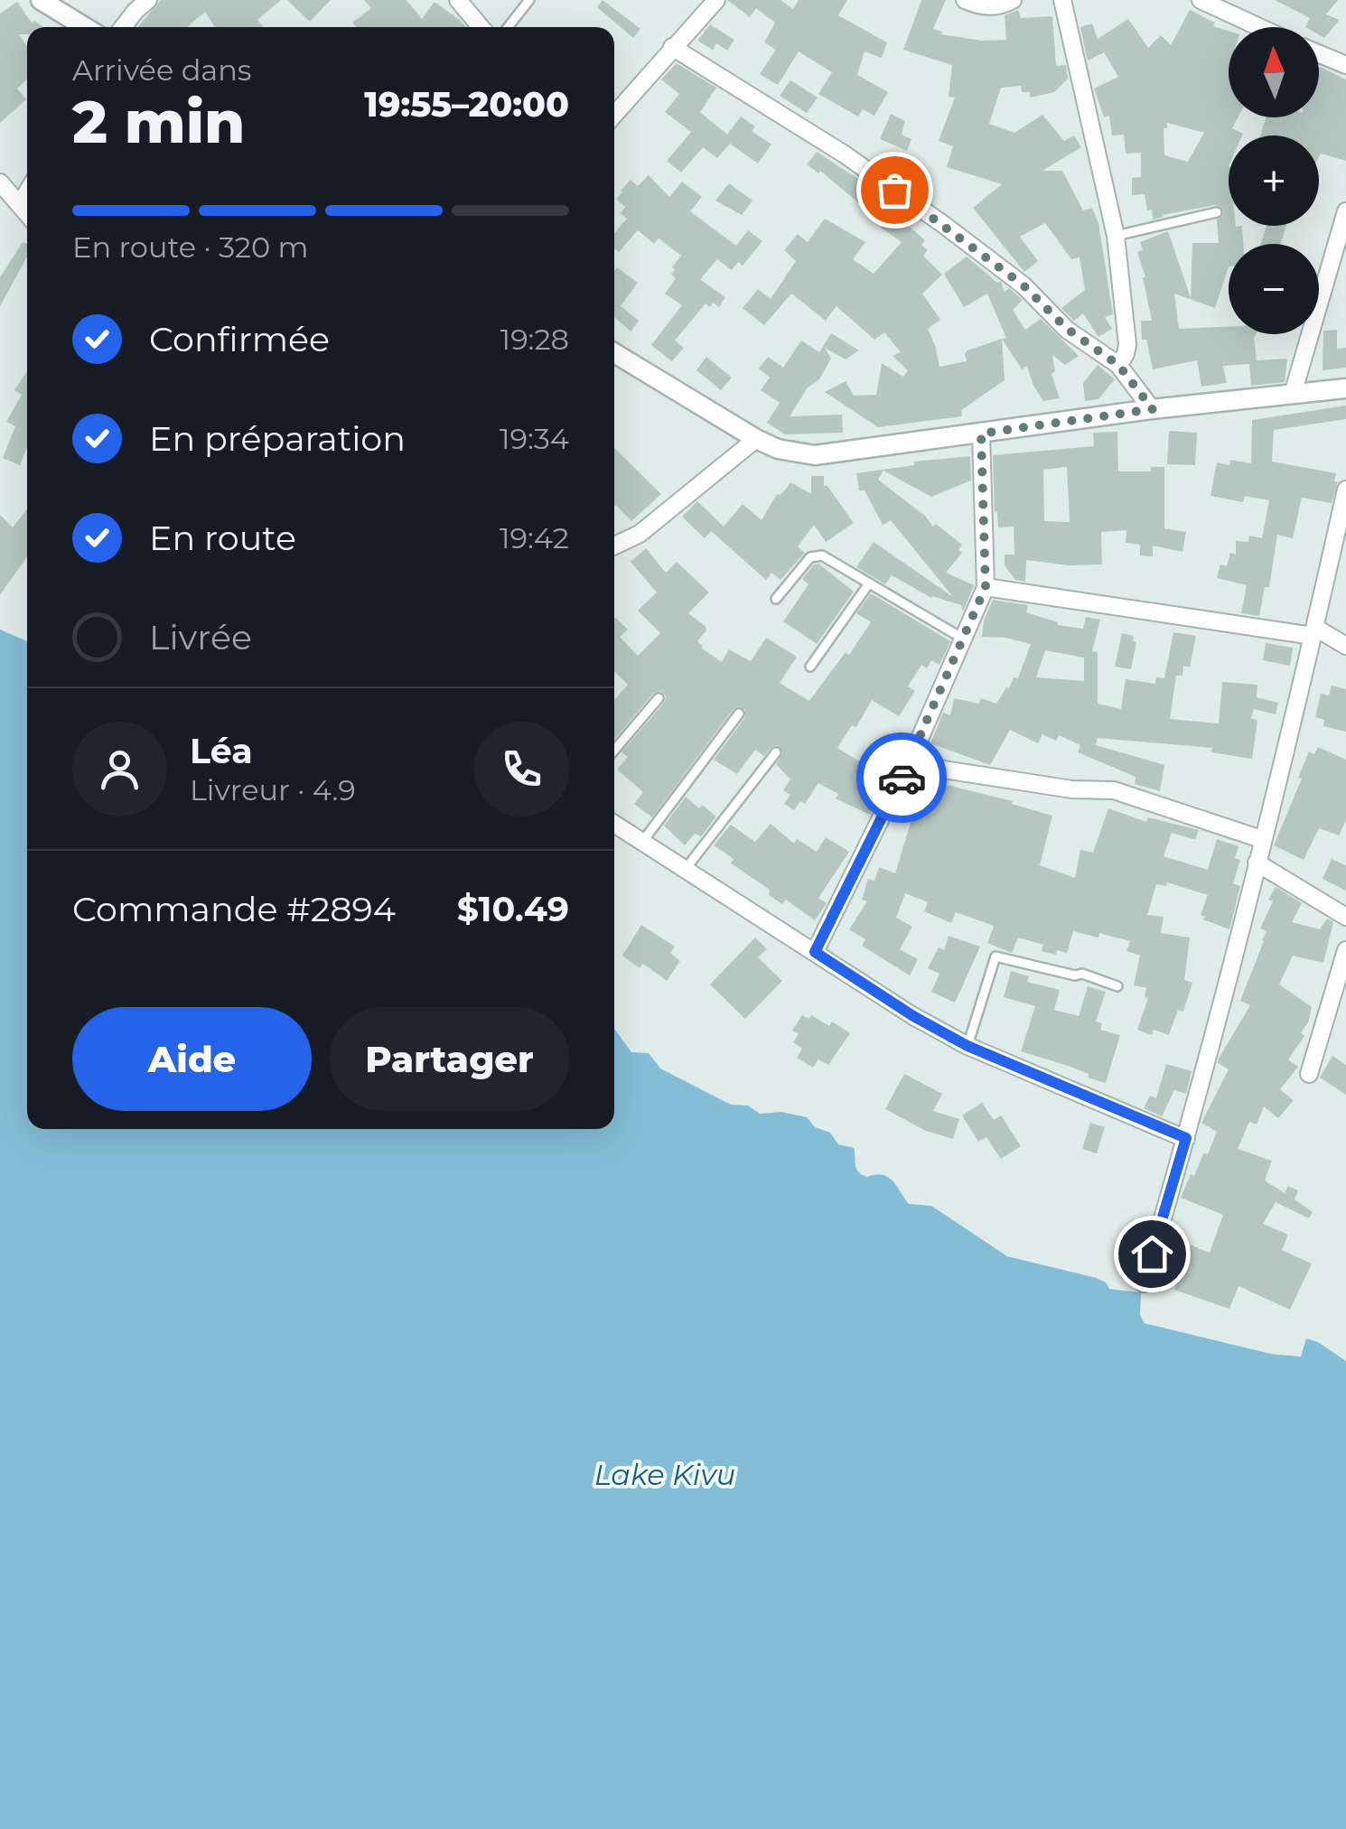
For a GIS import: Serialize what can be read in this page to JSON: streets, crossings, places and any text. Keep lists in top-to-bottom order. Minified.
{"water":["Lake Kivu"],"north":"top","page":{"map_buttons":["+","−"],"heading":["2 min","Arrivée dans","19:55–20:00"],"panel":["Léa","Livreur · 4.9","Commande #2894","$10.49"],"bar":"En route · 320 m","list":[["Confirmée","19:28"],["En préparation","19:34"],["En route","19:42"],"Livrée"],"buttons":["Aide","Partager"]}}
